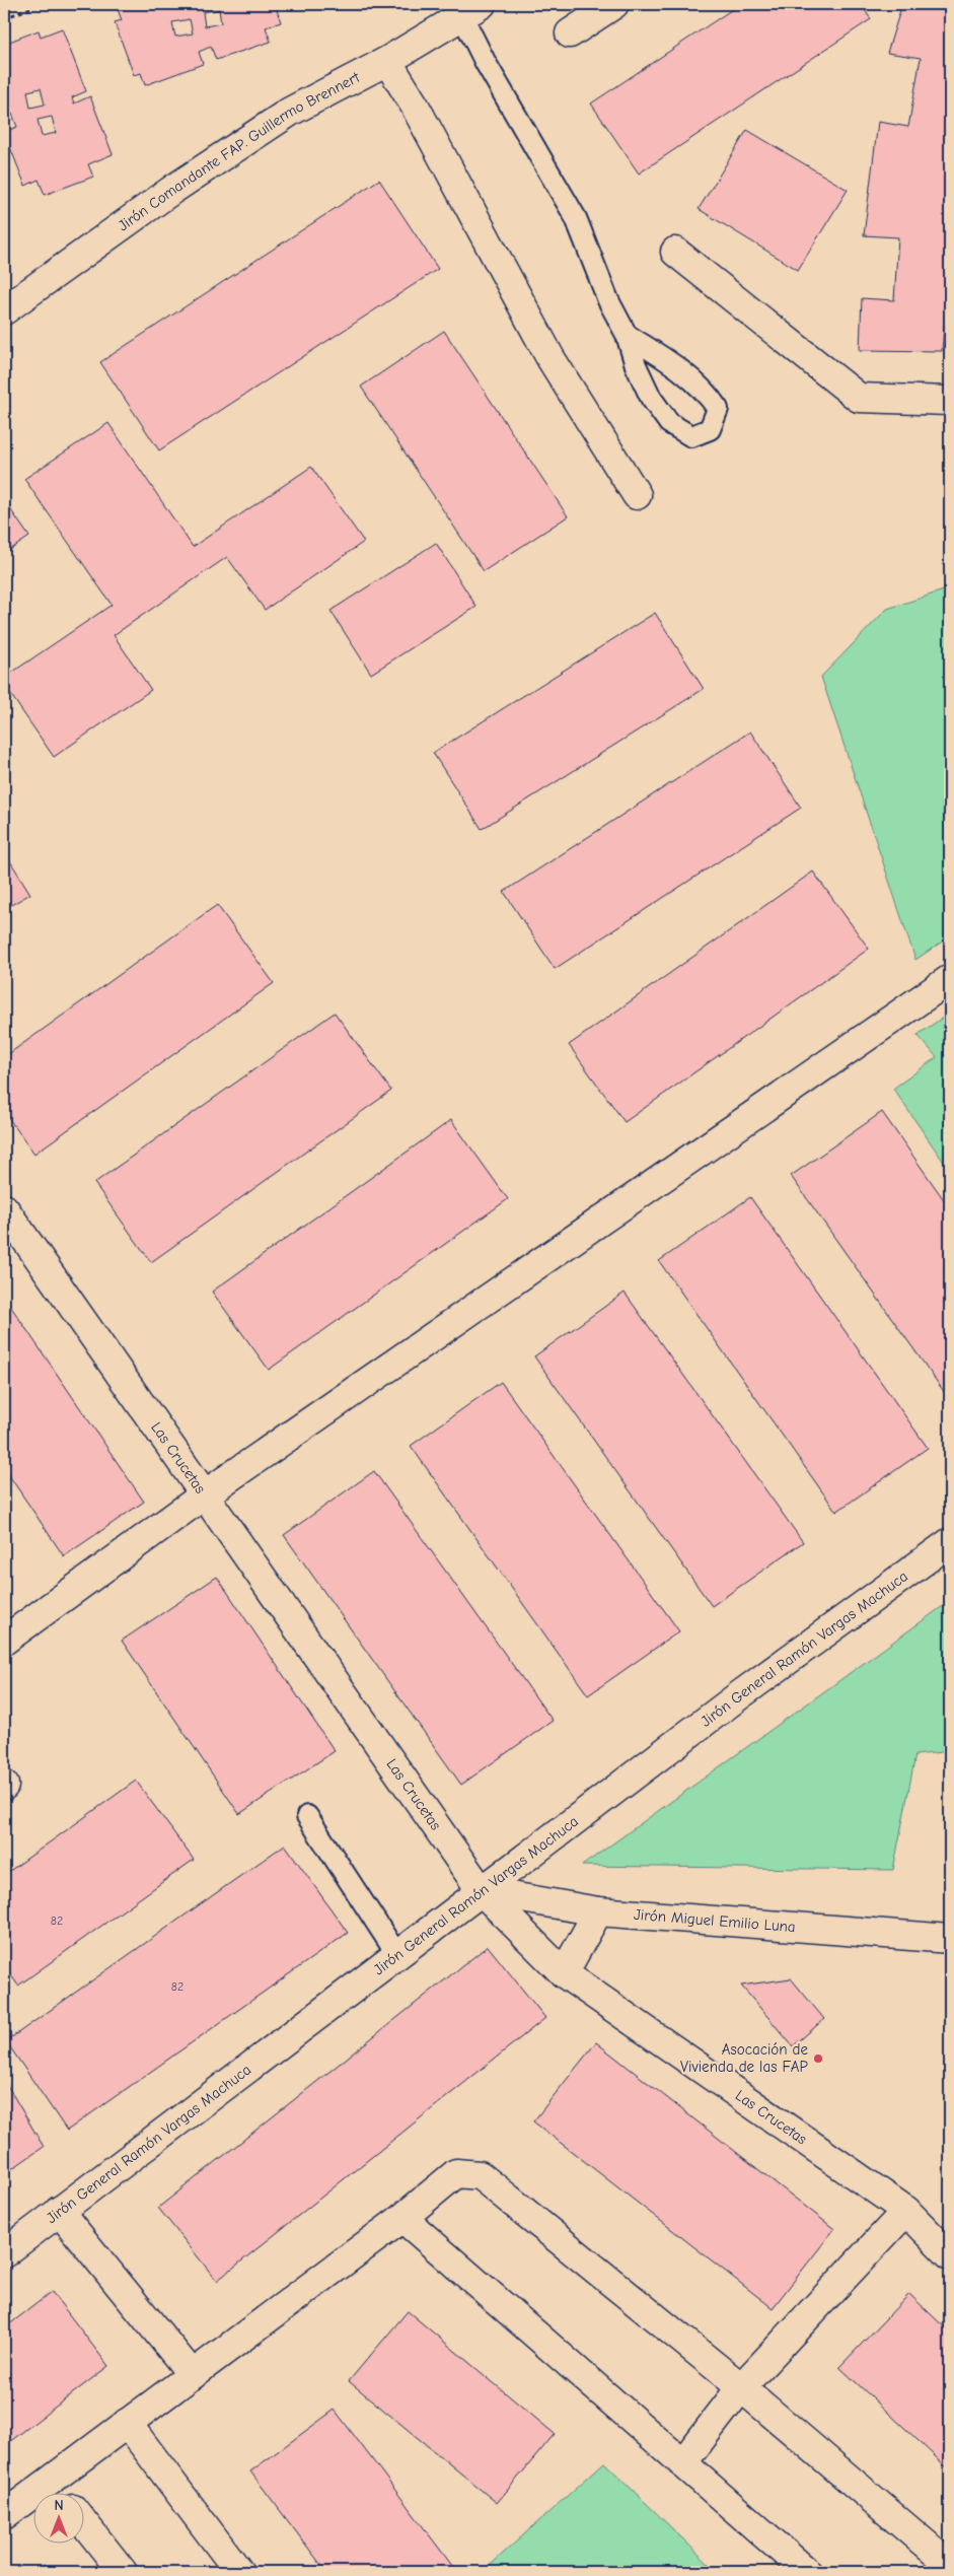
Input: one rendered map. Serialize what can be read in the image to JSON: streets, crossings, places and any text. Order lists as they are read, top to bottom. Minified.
{"streets":{"street":["Jirón Comandante FAP. Guillermo Brennert","Las Crucetas","Jirón General Ramón Vargas Machuca","Jirón Miguel Emilio Luna"]},"crossings":[["Las Crucetas","Jirón General Ramón Vargas Machuca"],["Las Crucetas","Jirón Miguel Emilio Luna"],["Jirón General Ramón Vargas Machuca","Jirón Miguel Emilio Luna"]],"places":["Asocación de Vivienda de las FAP"],"house_numbers":["82","82"],"north":"top"}
